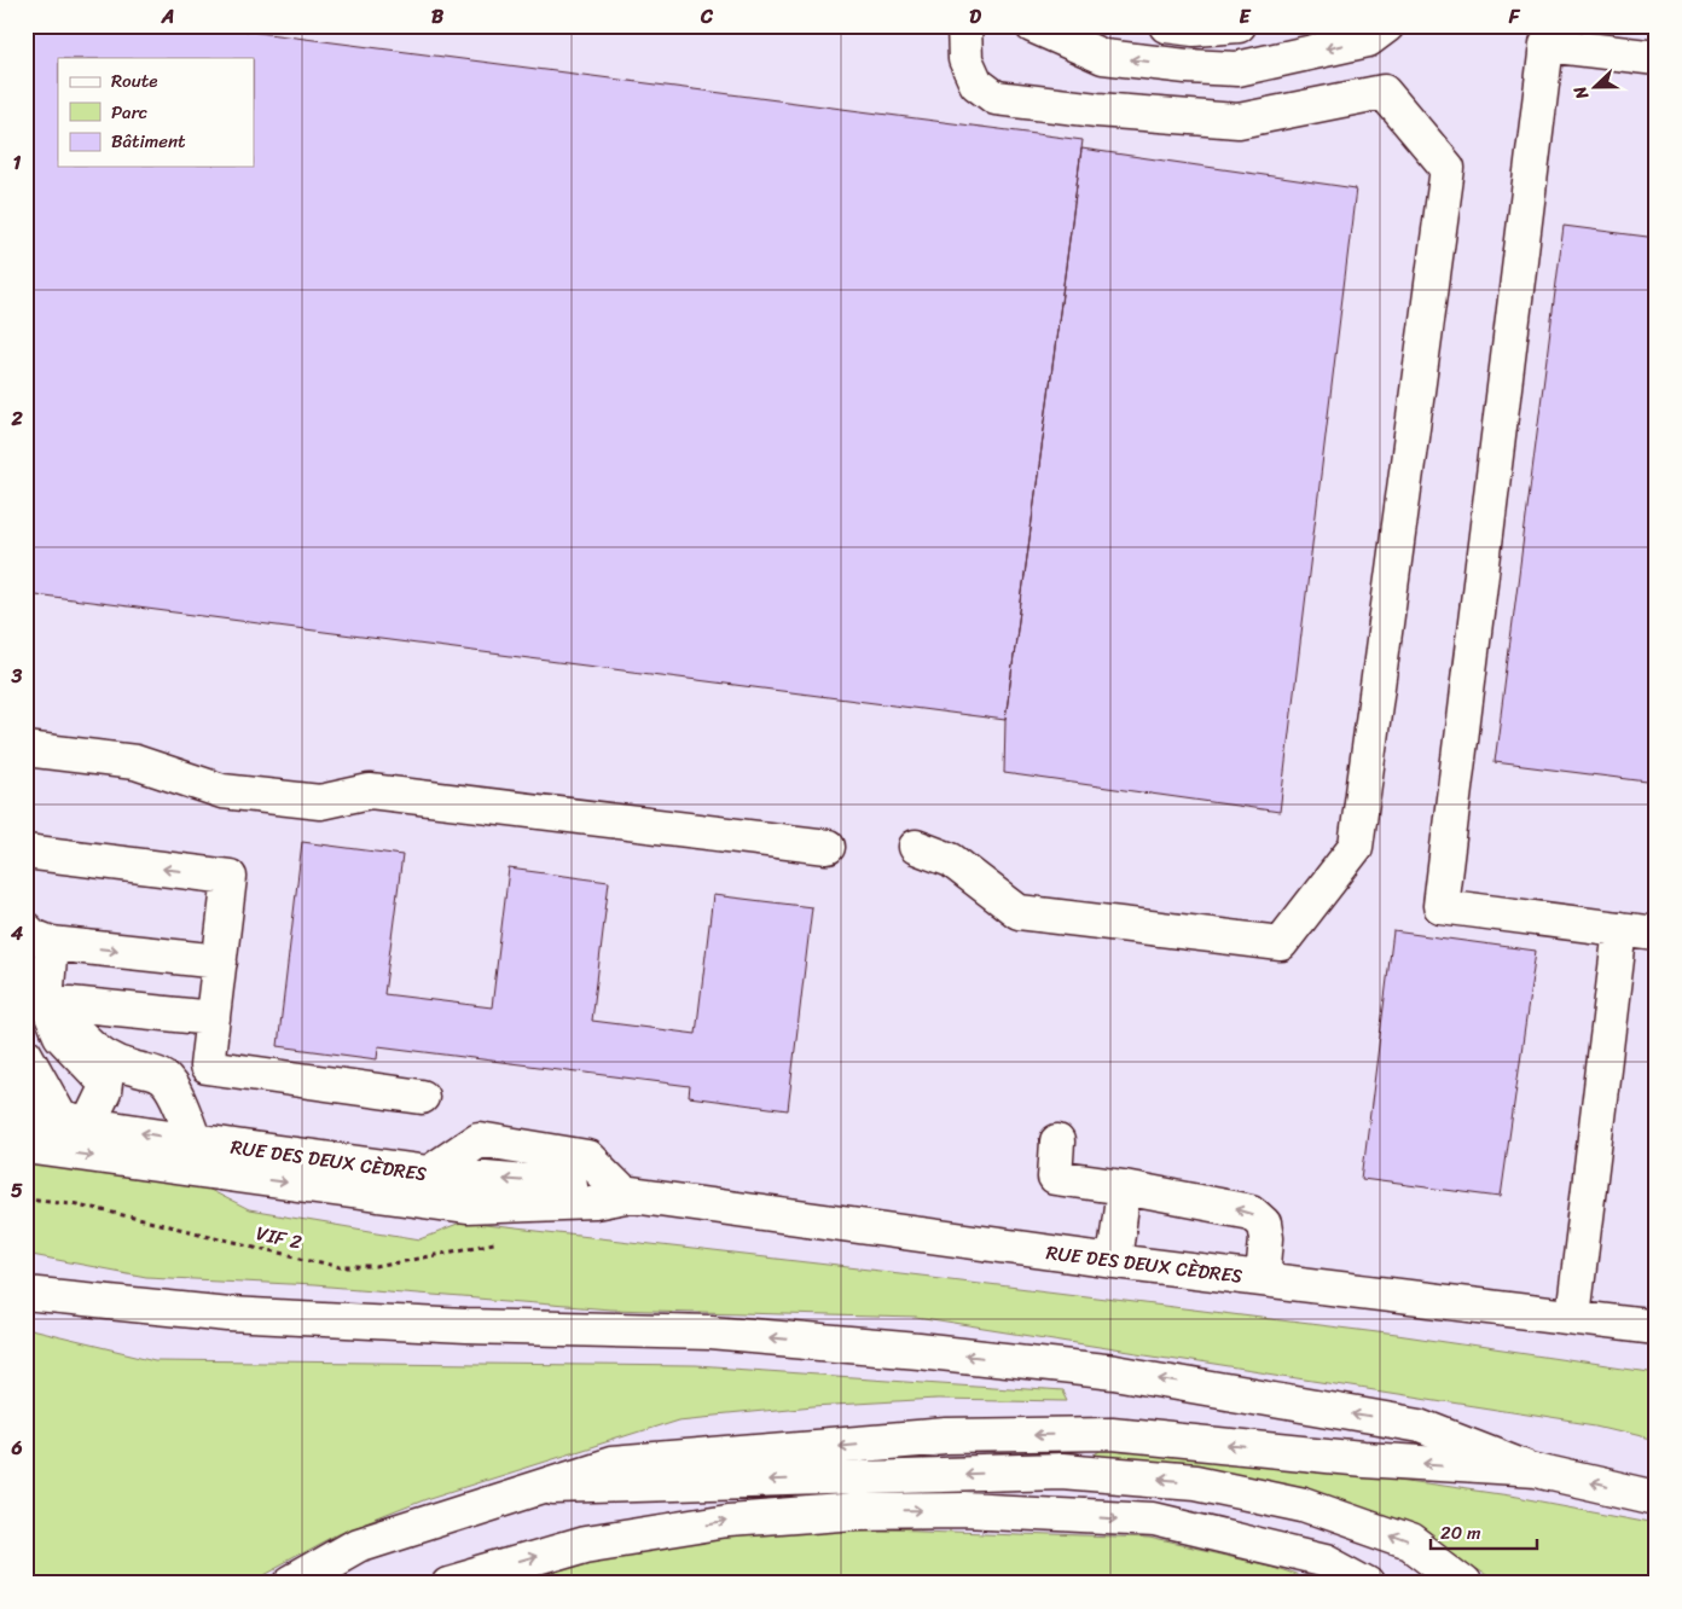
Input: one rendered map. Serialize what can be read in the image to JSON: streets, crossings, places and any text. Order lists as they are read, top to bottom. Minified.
{"streets":{"street":["RUE DES DEUX CÈDRES"],"path":["VIF 2"]},"legend":["Route","Parc","Bâtiment"],"scale_bar":"20 m","north":"left","grid":{"columns":["A","B","C","D","E","F"],"rows":["1","2","3","4","5","6"]}}
